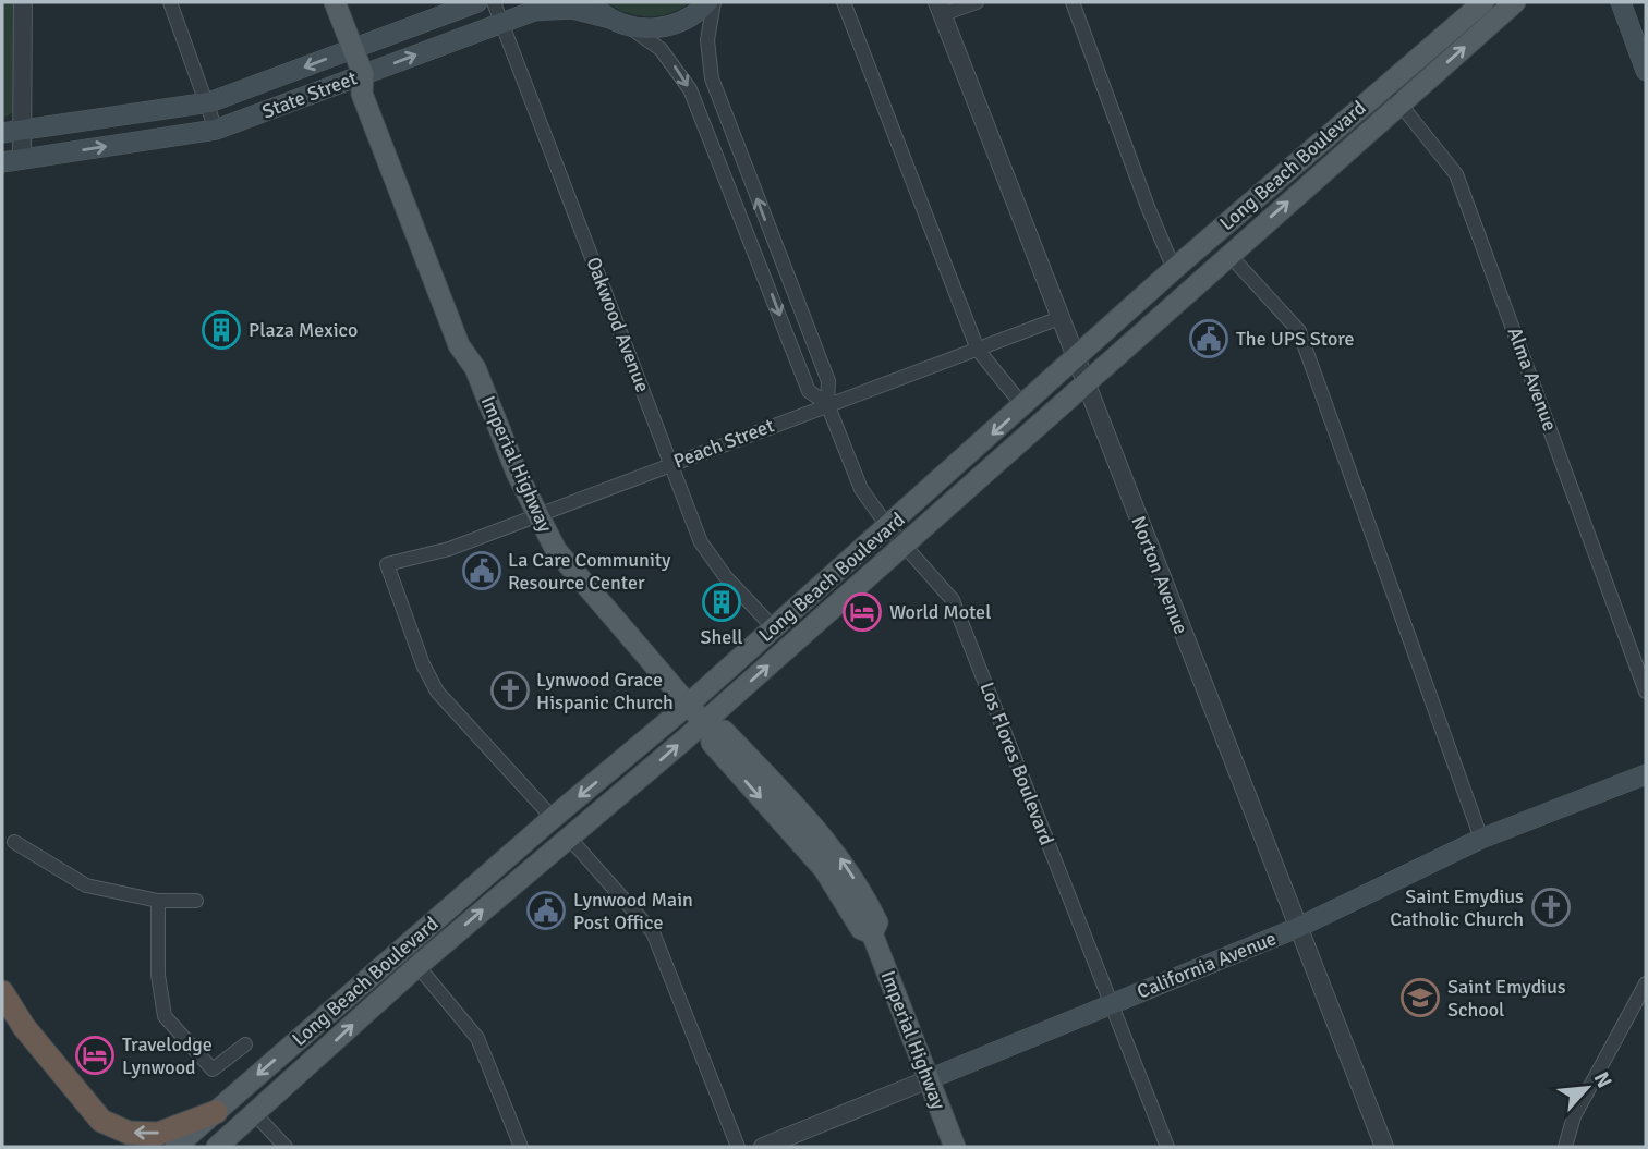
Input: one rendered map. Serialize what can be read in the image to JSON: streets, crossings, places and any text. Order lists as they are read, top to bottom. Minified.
{"streets":{"main road":["State Street","Long Beach Boulevard","Imperial Highway","California Avenue"],"street":["Oakwood Avenue","Alma Avenue","Peach Street","Norton Avenue","Los Flores Boulevard"]},"crossings":[["State Street","Oakwood Avenue"],["State Street","Imperial Highway"],["State Street","Los Flores Boulevard"],["Long Beach Boulevard","Oakwood Avenue"],["Long Beach Boulevard","Alma Avenue"],["Long Beach Boulevard","Peach Street"],["Long Beach Boulevard","Imperial Highway"],["Long Beach Boulevard","Norton Avenue"],["Long Beach Boulevard","Los Flores Boulevard"],["Oakwood Avenue","Peach Street"],["Peach Street","Imperial Highway"],["Peach Street","Norton Avenue"],["Peach Street","Los Flores Boulevard"],["Imperial Highway","California Avenue"],["Norton Avenue","California Avenue"],["Los Flores Boulevard","California Avenue"]],"places":{"building":["Plaza Mexico","Shell"],"public building":["The UPS Store","La Care Community Resource Center","Lynwood Main Post Office"],"hotel":["World Motel","Travelodge Lynwood"],"church":["Lynwood Grace Hispanic Church","Saint Emydius Catholic Church"],"school or university":["Saint Emydius School"]},"north":"top right"}
